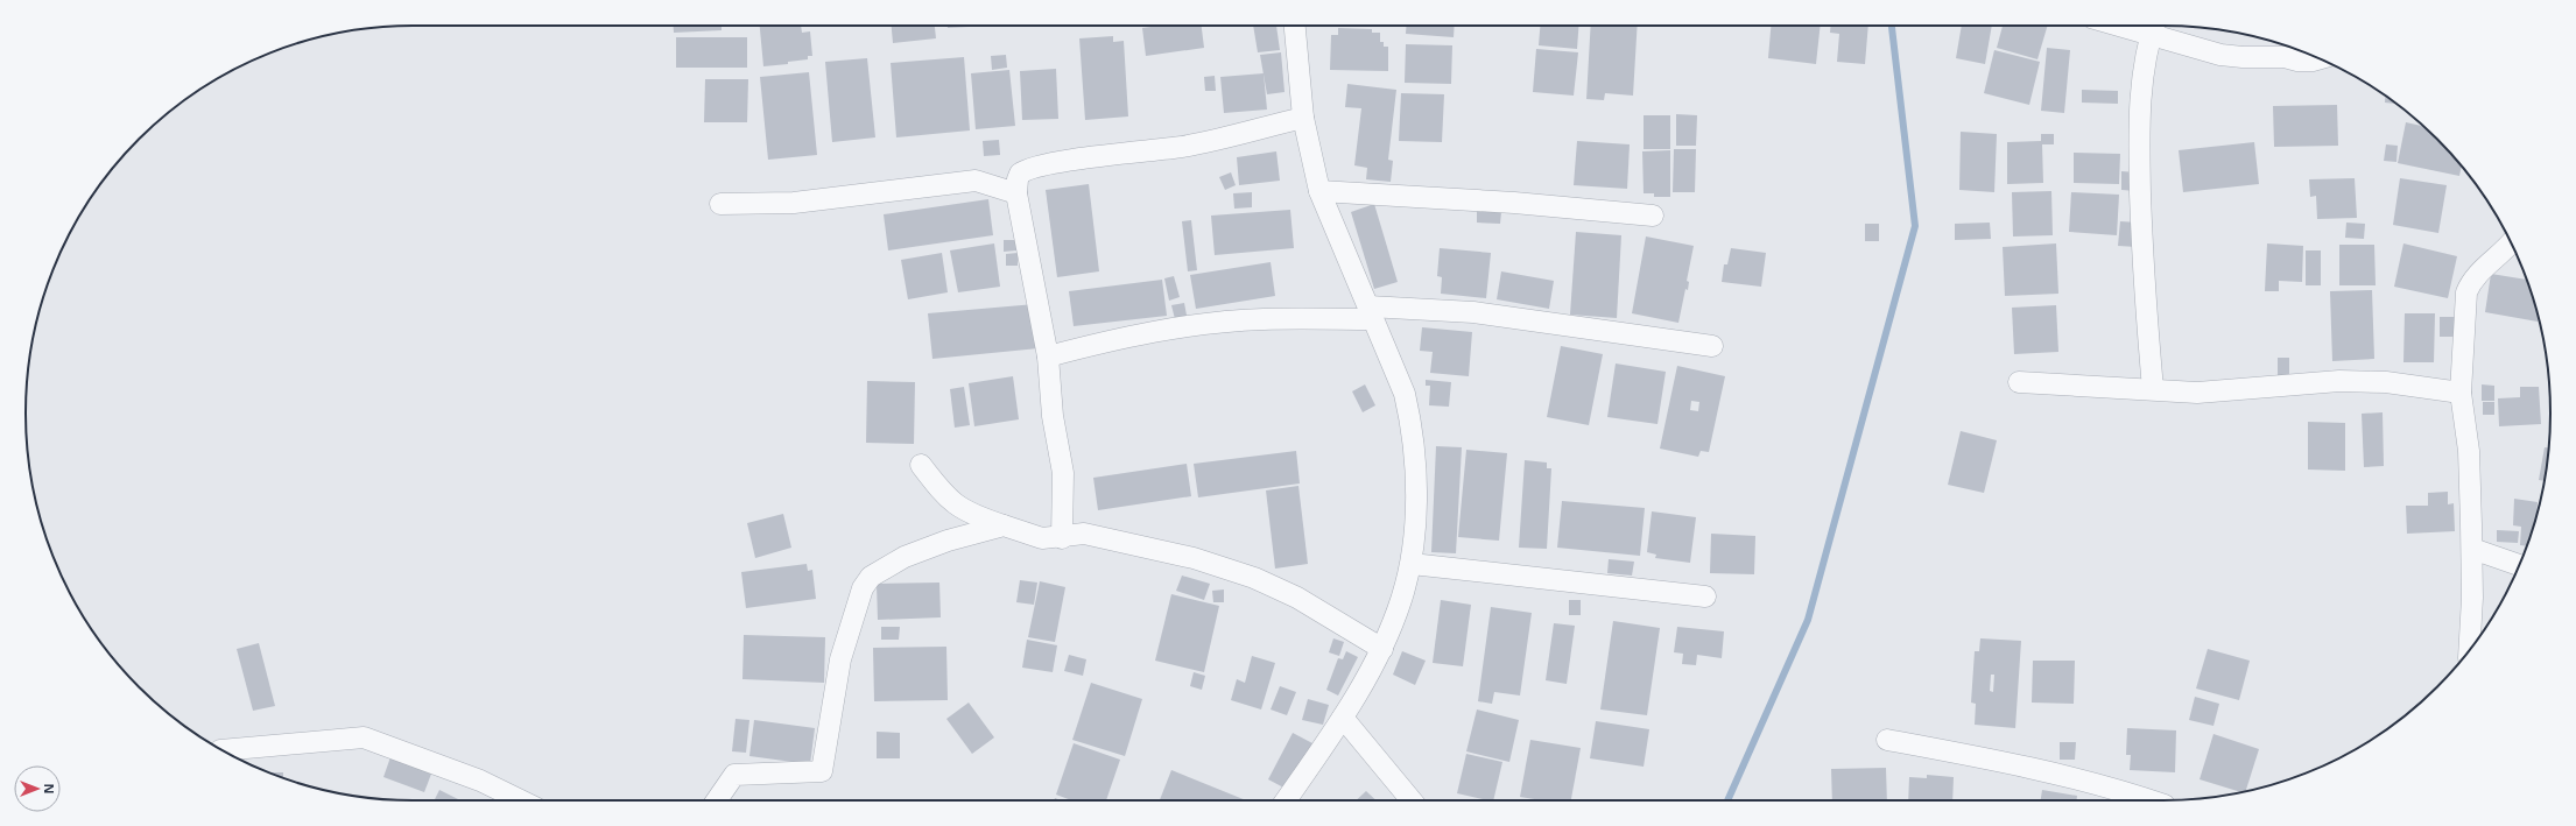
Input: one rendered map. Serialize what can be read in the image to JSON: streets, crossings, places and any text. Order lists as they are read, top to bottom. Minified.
{"north":"right"}
